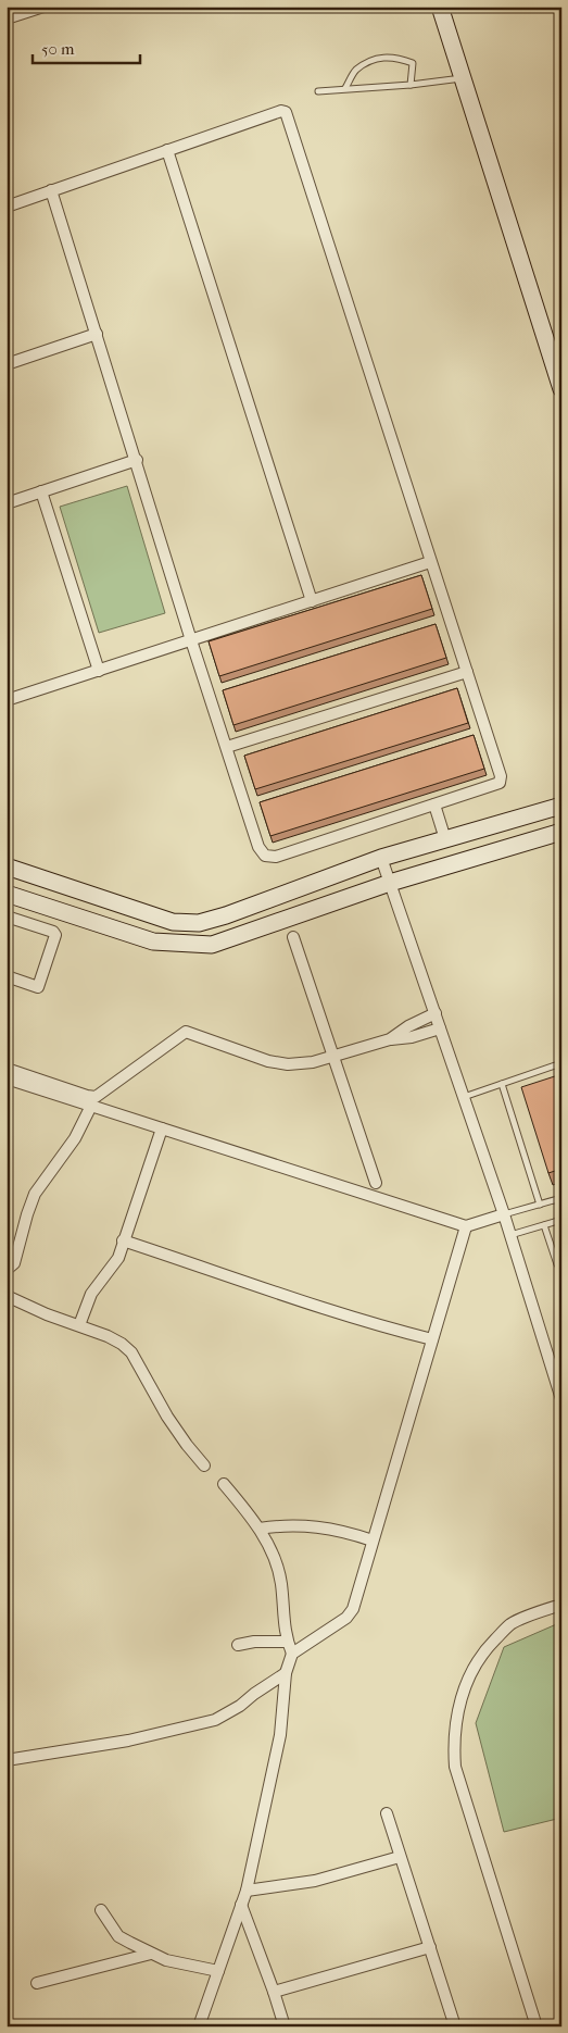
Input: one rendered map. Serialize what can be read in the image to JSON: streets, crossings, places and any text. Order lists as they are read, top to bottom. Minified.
{"scale_bar":"50 m"}
